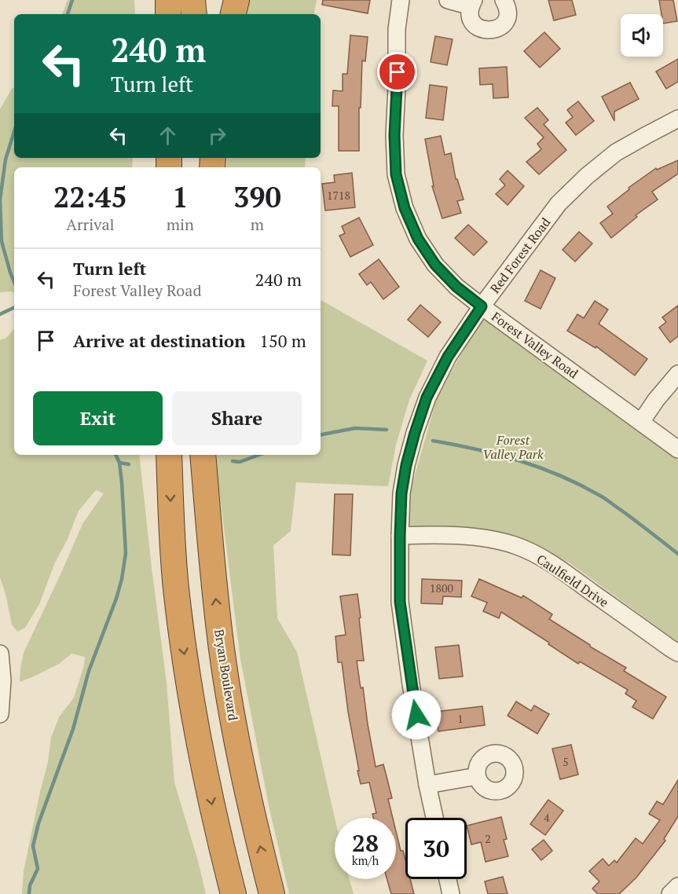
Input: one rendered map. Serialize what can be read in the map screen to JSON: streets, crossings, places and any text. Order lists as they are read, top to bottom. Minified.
{"streets":{"highway":["Bryan Boulevard"],"street":["Red Forest Road","Forest Valley Road","Caulfield Drive"]},"crossings":[["Red Forest Road","Forest Valley Road"],["Red Forest Road","Caulfield Drive"]],"parks":["Forest Valley Park"],"house_numbers":["1718","1800","1","5","4","2"],"page":{"turn":["240 m","Turn left"],"eta":["22:45","Arrival","1","min","390","m"],"list":[{"name":"Turn left","note":"Forest Valley Road","value":"240 m"},{"name":"Arrive at destination","value":"150 m"}],"buttons":["Exit","Share"],"speed":"28 km/h","limit":"30"}}
